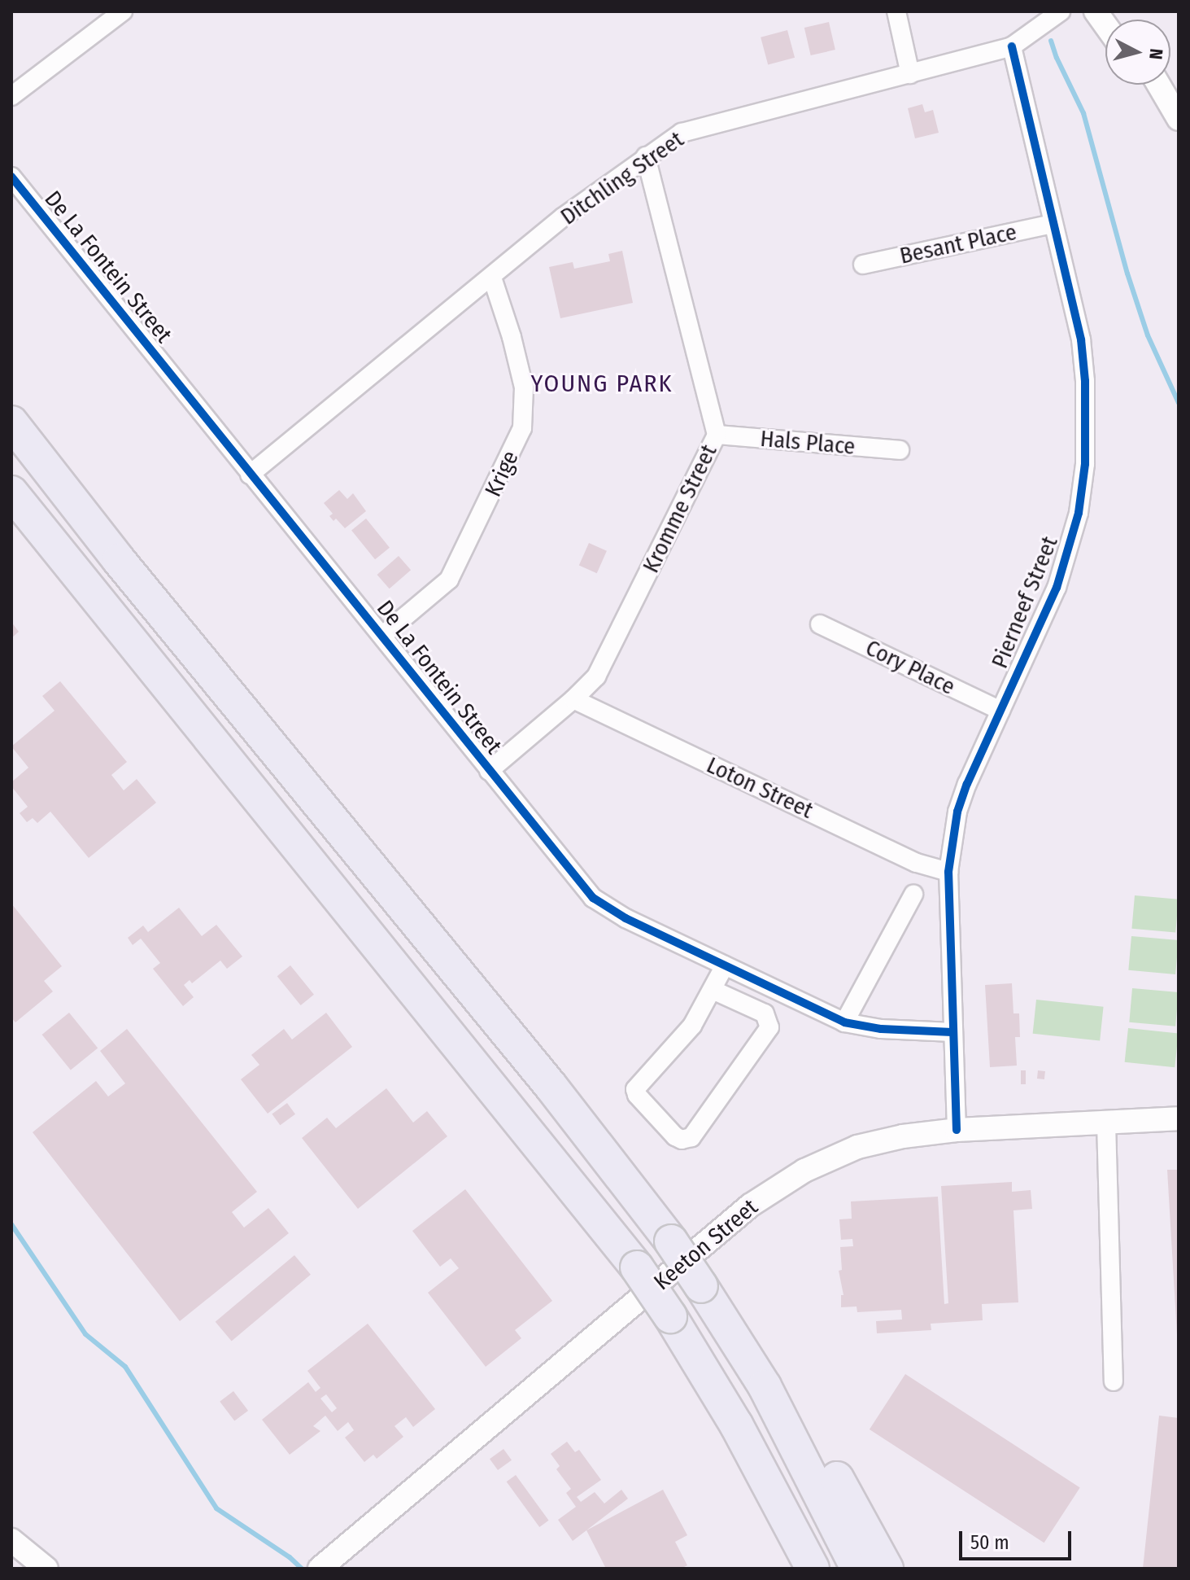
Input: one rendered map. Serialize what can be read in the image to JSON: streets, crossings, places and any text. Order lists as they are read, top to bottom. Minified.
{"streets":{"street":["Ditchling Street","Besant Place","De La Fontein Street","Hals Place","Krige","Kromme Street","Pierneef Street","Cory Place","Loton Street","Keeton Street"]},"crossings":[["Ditchling Street","De La Fontein Street"],["Ditchling Street","Krige"],["Ditchling Street","Kromme Street"],["Ditchling Street","Pierneef Street"],["Besant Place","Pierneef Street"],["De La Fontein Street","Krige"],["De La Fontein Street","Kromme Street"],["De La Fontein Street","Pierneef Street"],["Hals Place","Kromme Street"],["Kromme Street","Loton Street"],["Pierneef Street","Cory Place"],["Pierneef Street","Loton Street"],["Pierneef Street","Keeton Street"]],"districts":["YOUNG PARK"],"scale_bar":"50 m","north":"right"}
